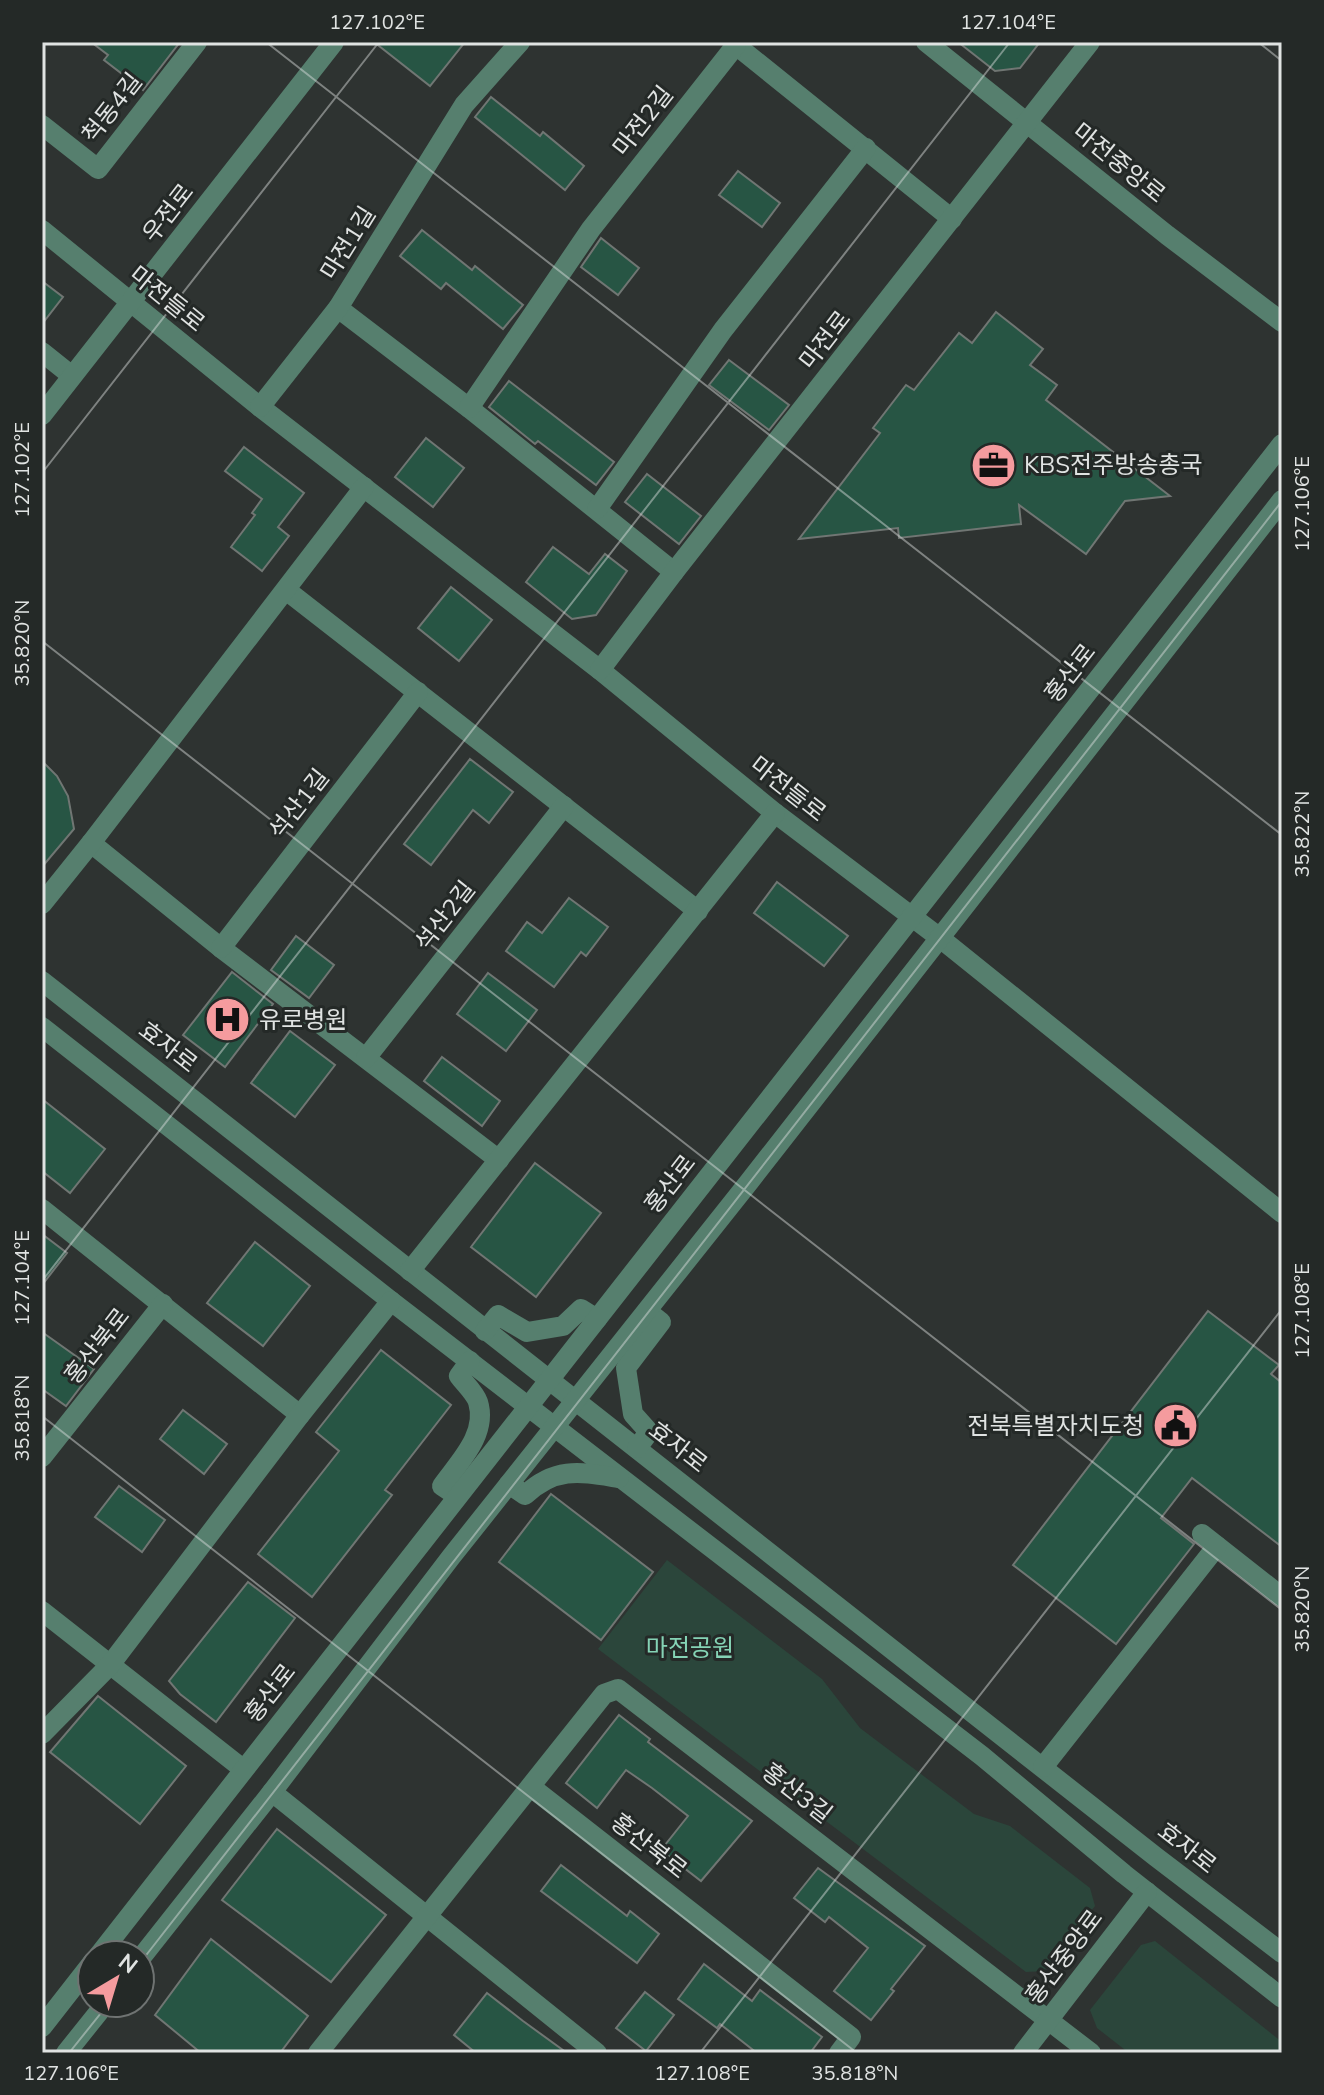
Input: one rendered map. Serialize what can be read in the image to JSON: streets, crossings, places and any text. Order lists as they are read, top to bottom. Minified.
{"streets":{"street":["척동4길","마전2길","마전중앙로","우전로","마전1길","마전들로","마전로","홍산로","석산1길","석산2길","효자로","홍산북로","홍산3길","홍산중앙로"]},"crossings":[["마전2길","마전1길"],["마전2길","마전로"],["마전중앙로","마전로"],["우전로","마전들로"],["마전1길","마전로"],["마전들로","마전로"],["마전들로","홍산로"],["홍산로","효자로"],["홍산북로","홍산3길"],["홍산3길","홍산중앙로"]],"parks":["마전공원"],"places":{"office":["KBS전주방송총국"],"hospital":["유로병원"],"public building":["전북특별자치도청"]},"north":"top right","coordinates":["127.102°E","127.104°E","127.106°E","35.820°N","35.822°N","127.108°E","35.818°N"]}
